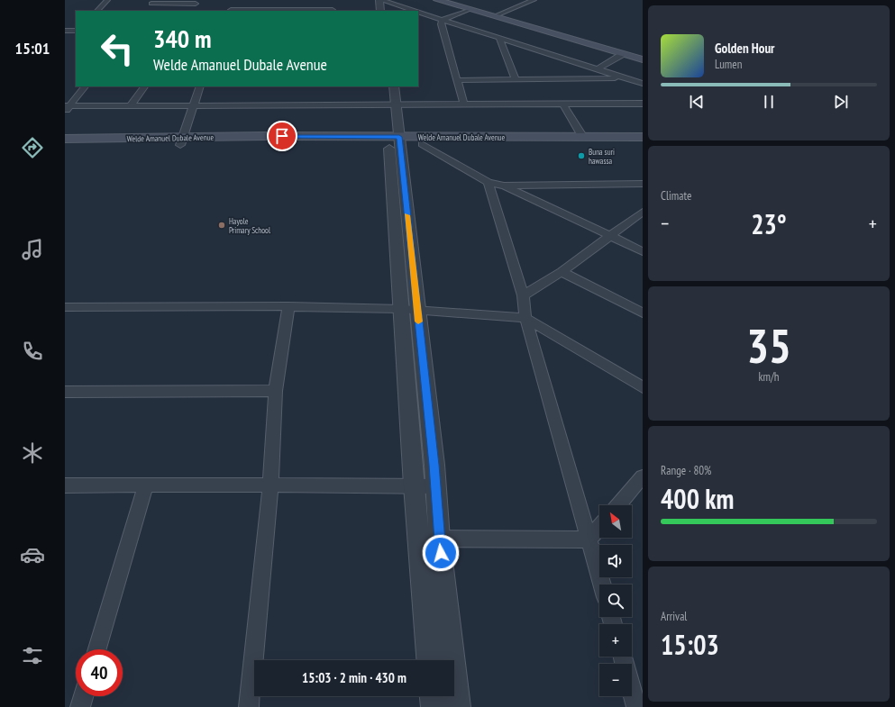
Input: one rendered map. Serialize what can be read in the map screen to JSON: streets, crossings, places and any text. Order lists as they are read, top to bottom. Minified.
{"streets":{"main road":["Welde Amanuel Dubale Avenue"]},"places":["Buna suri hawassa","Hayole Primary School"],"north":"top left","page":{"tabs":"15:01","turn":["340 m","Welde Amanuel Dubale Avenue"],"song":["Golden Hour","Lumen"],"tile":["Climate",["35","km/h"],["Range · 80%","400 km"],["Arrival","15:03"]],"heat":["−","23°","+"],"map_buttons":["+","−"],"limit":"40","trip":"15:03 · 2 min · 430 m"}}
